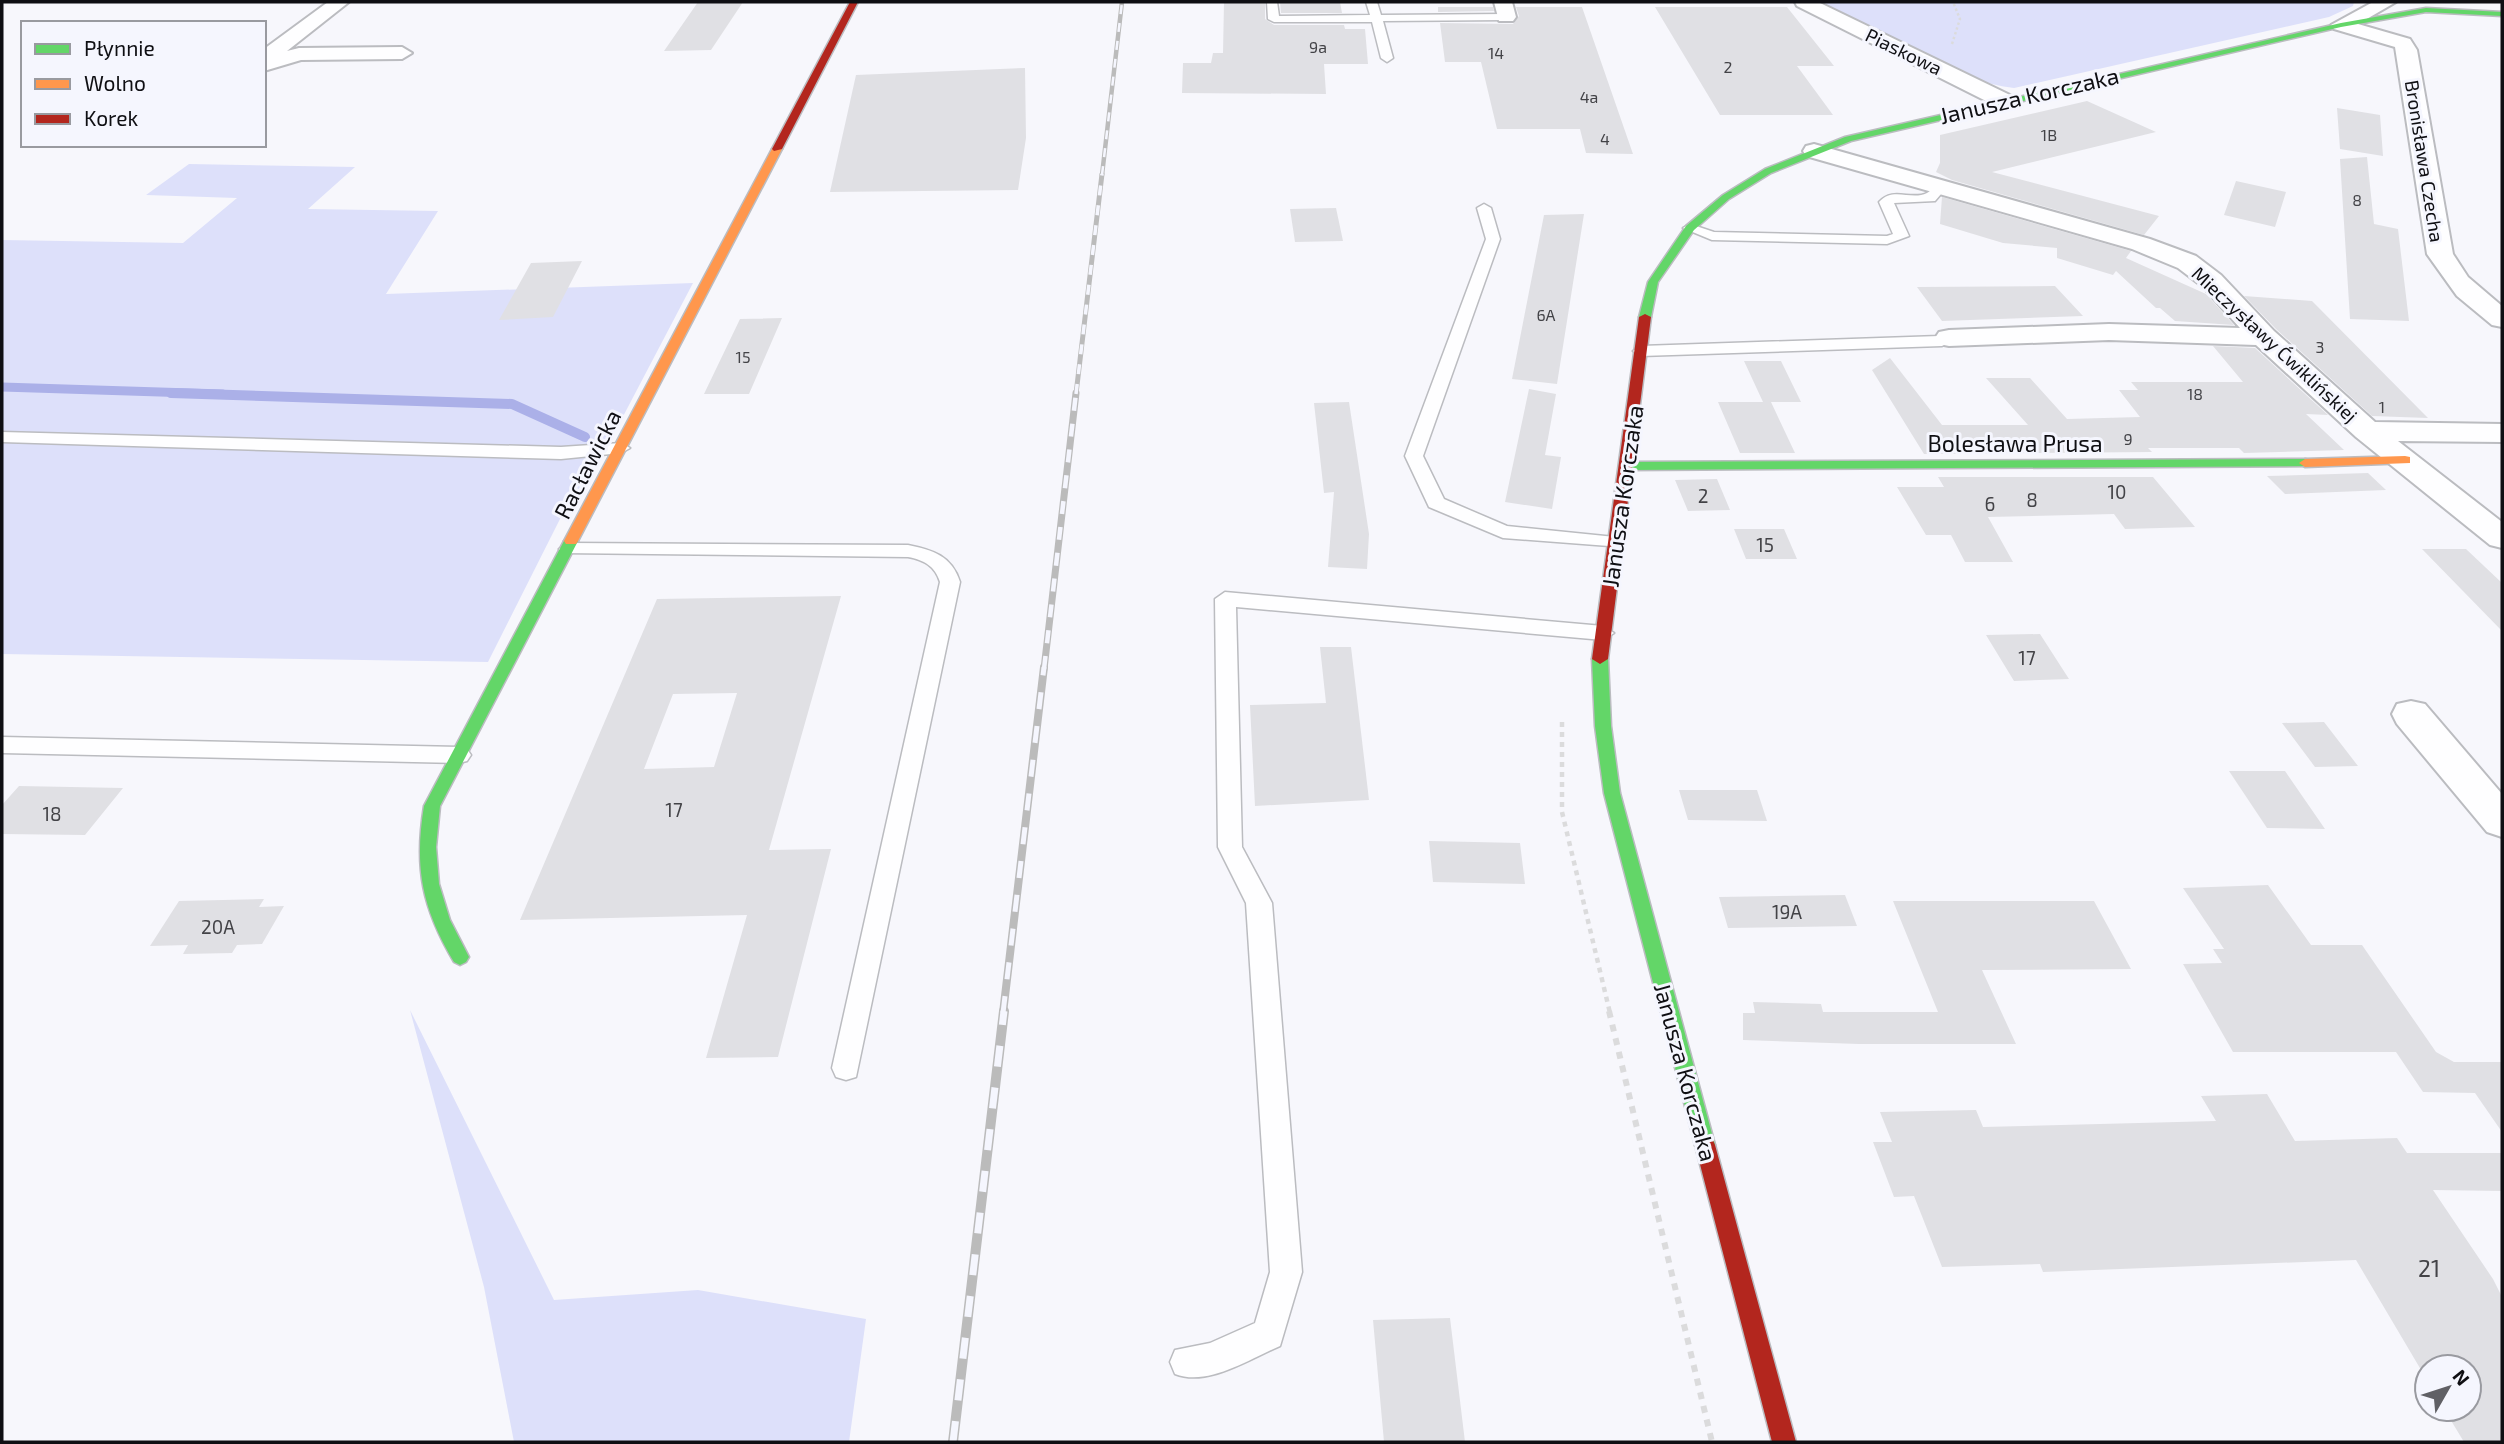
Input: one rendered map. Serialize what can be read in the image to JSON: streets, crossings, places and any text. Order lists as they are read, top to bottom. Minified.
{"streets":{"street":["Piaskowa","Janusza Korczaka","Bronisława Czecha","Mieczysławy Ćwiklińskiej","Bolesława Prusa","Racławicka"]},"crossings":[["Piaskowa","Janusza Korczaka"],["Janusza Korczaka","Bronisława Czecha"],["Janusza Korczaka","Mieczysławy Ćwiklińskiej"],["Janusza Korczaka","Bolesława Prusa"],["Mieczysławy Ćwiklińskiej","Bolesława Prusa"]],"house_numbers":["9a","14","2","4a","1B","4","8","6A","3","15","18","1","9","10","2","8","6","15","17","17","18","19A","20A","21"],"legend":["Płynnie","Wolno","Korek"],"north":"top right"}
